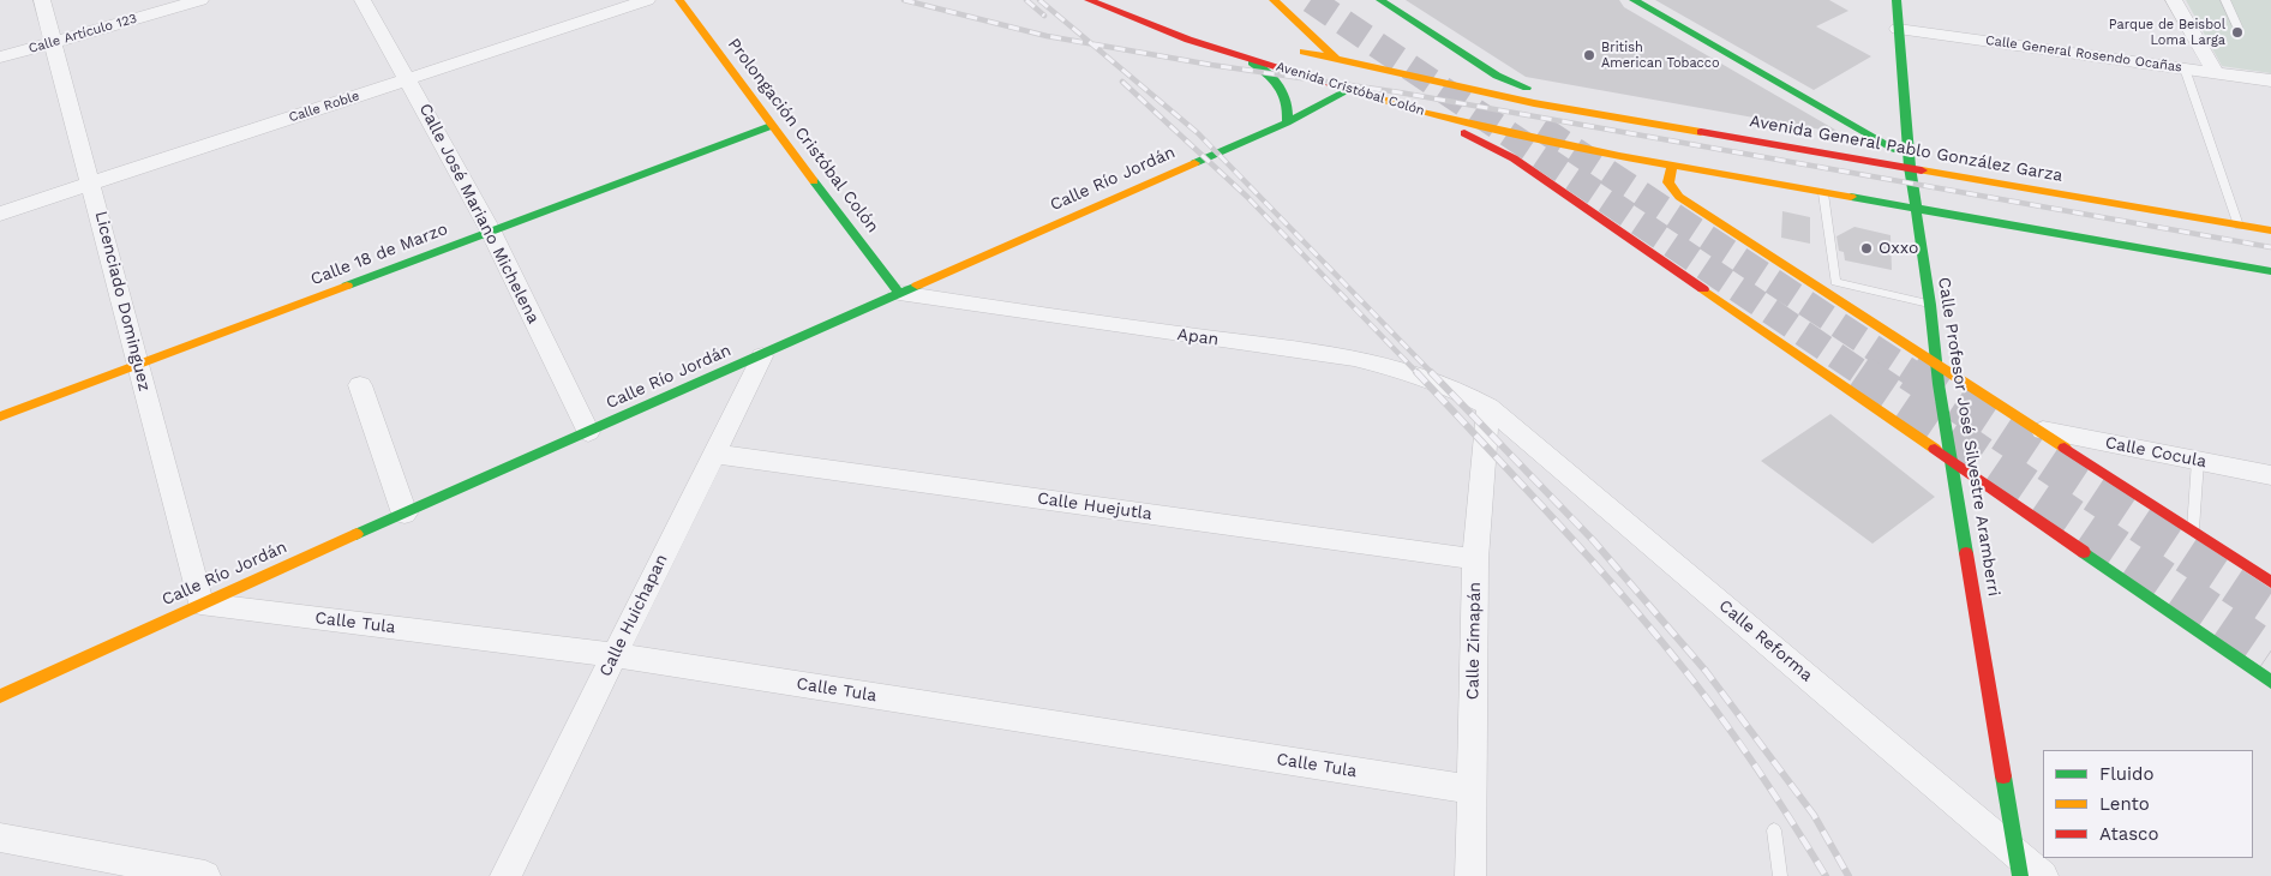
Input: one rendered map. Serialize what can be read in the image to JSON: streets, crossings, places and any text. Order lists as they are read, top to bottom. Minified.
{"streets":{"main road":["Avenida Cristóbal Colón","Prolongación Cristóbal Colón","Avenida General Pablo González Garza","Calle Río Jordán","Calle 18 de Marzo","Calle Profesor José Silvestre Aramberri"],"street":["Calle Artículo 123","Calle General Rosendo Ocañas","Calle Roble","Calle José Mariano Michelena","Licenciado Dominguez","Apan","Calle Cocula","Calle Huejutla","Calle Huichapan","Calle Tula","Calle Zimapán","Calle Reforma"]},"crossings":[["Calle Artículo 123","Licenciado Dominguez"],["Calle General Rosendo Ocañas","Calle Profesor José Silvestre Aramberri"],["Avenida Cristóbal Colón","Avenida General Pablo González Garza"],["Avenida Cristóbal Colón","Calle Río Jordán"],["Calle Roble","Calle José Mariano Michelena"],["Calle Roble","Licenciado Dominguez"],["Prolongación Cristóbal Colón","Calle Río Jordán"],["Prolongación Cristóbal Colón","Calle 18 de Marzo"],["Prolongación Cristóbal Colón","Apan"],["Avenida General Pablo González Garza","Calle Profesor José Silvestre Aramberri"],["Calle Río Jordán","Calle José Mariano Michelena"],["Calle Río Jordán","Licenciado Dominguez"],["Calle Río Jordán","Apan"],["Calle Río Jordán","Calle Huichapan"],["Calle Río Jordán","Calle Tula"],["Calle José Mariano Michelena","Calle 18 de Marzo"],["Calle 18 de Marzo","Licenciado Dominguez"],["Licenciado Dominguez","Calle Tula"],["Apan","Calle Zimapán"],["Apan","Calle Reforma"],["Calle Profesor José Silvestre Aramberri","Calle Reforma"],["Calle Huejutla","Calle Huichapan"],["Calle Huejutla","Calle Zimapán"],["Calle Huichapan","Calle Tula"],["Calle Tula","Calle Zimapán"],["Calle Zimapán","Calle Reforma"]],"places":["Parque de Beisbol Loma Larga","British American Tobacco","Oxxo"],"legend":["Fluido","Lento","Atasco"]}
